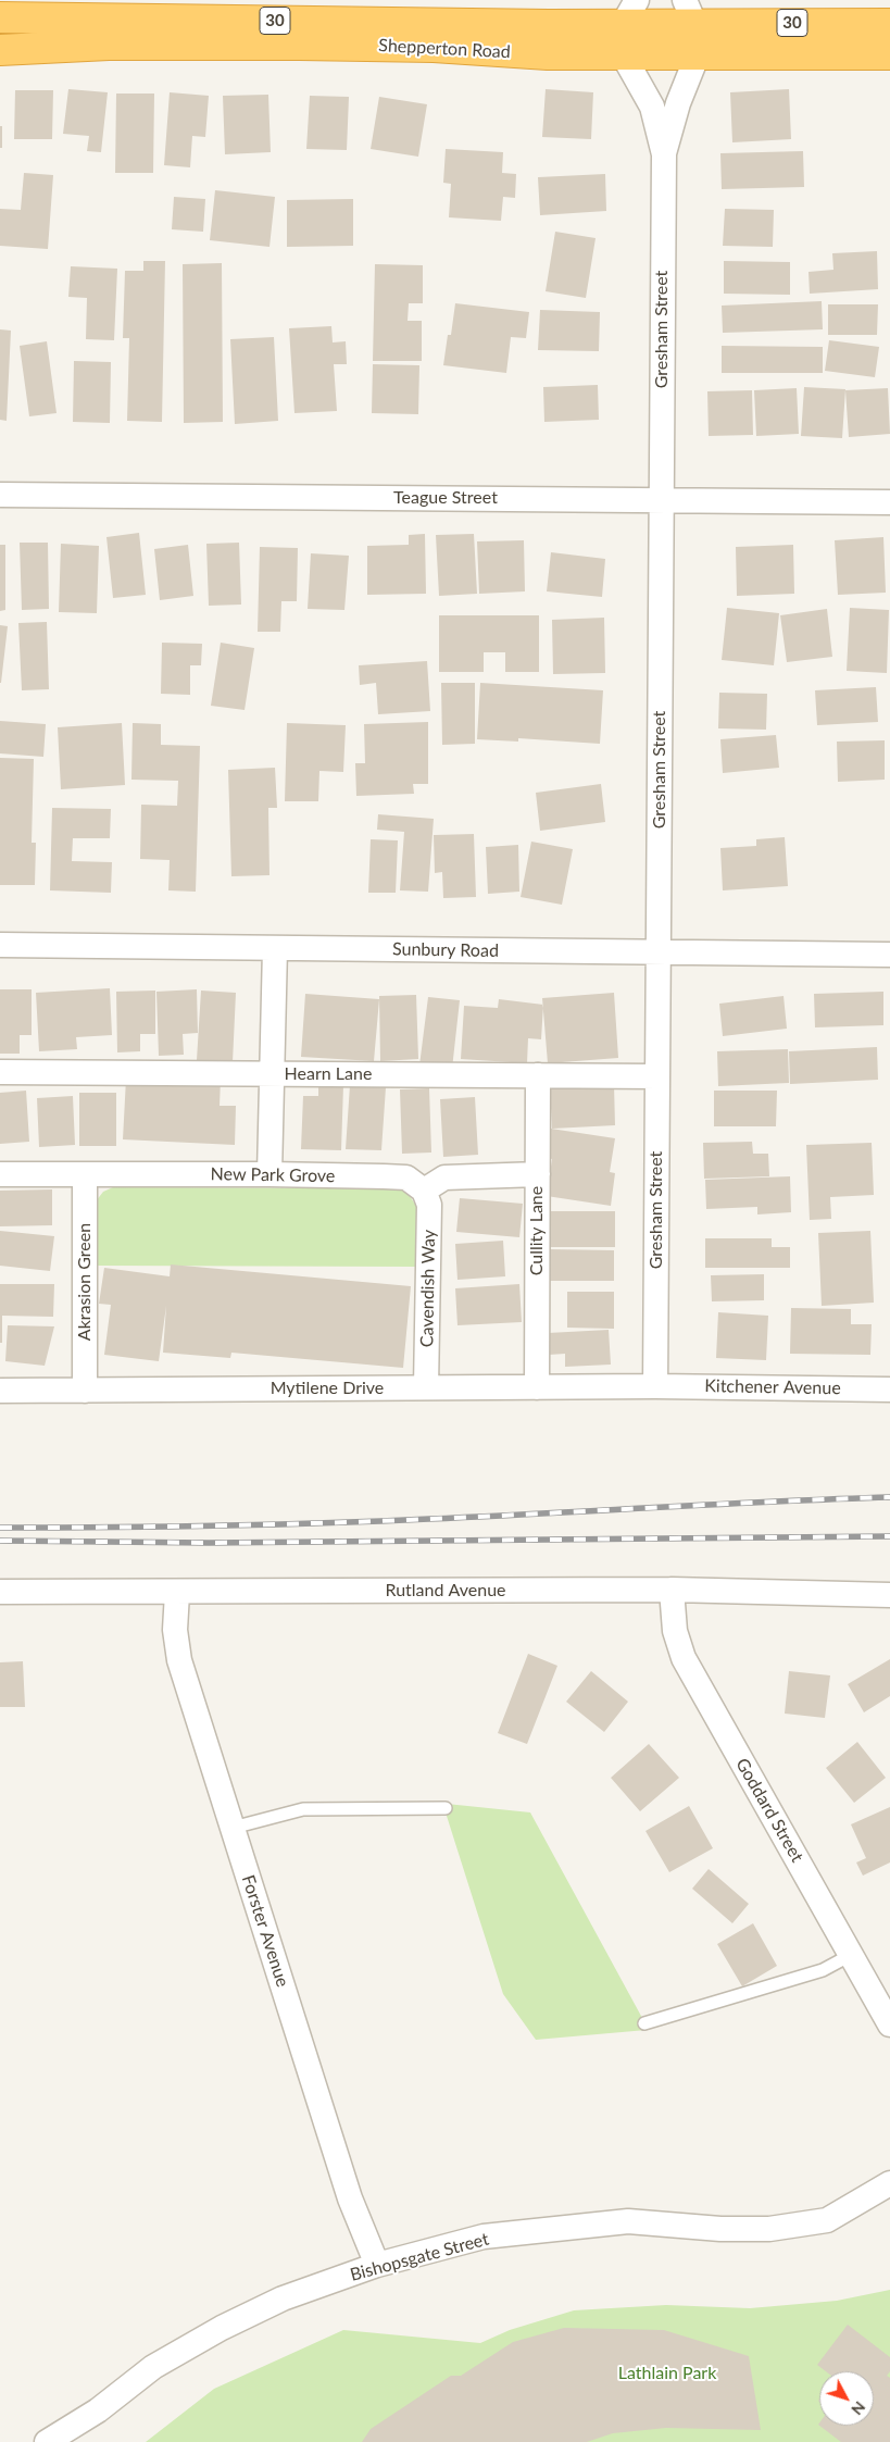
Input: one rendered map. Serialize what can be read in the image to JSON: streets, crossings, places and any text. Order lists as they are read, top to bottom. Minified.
{"streets":{"highway":["30","Shepperton Road"],"street":["Gresham Street","Teague Street","Sunbury Road","Hearn Lane","New Park Grove","Cullity Lane","Akrasion Green","Cavendish Way","Kitchener Avenue","Mytilene Drive","Rutland Avenue","Goddard Street","Forster Avenue","Bishopsgate Street"]},"crossings":[["Shepperton Road","Gresham Street"],["Gresham Street","Teague Street"],["Gresham Street","Sunbury Road"],["Gresham Street","Hearn Lane"],["Gresham Street","Kitchener Avenue"],["Gresham Street","Mytilene Drive"],["Hearn Lane","Cullity Lane"],["New Park Grove","Akrasion Green"],["New Park Grove","Cavendish Way"],["Cullity Lane","Mytilene Drive"],["Akrasion Green","Mytilene Drive"],["Cavendish Way","Mytilene Drive"],["Kitchener Avenue","Mytilene Drive"],["Rutland Avenue","Goddard Street"],["Rutland Avenue","Forster Avenue"],["Forster Avenue","Bishopsgate Street"]],"parks":["Lathlain Park"],"north":"bottom right"}
